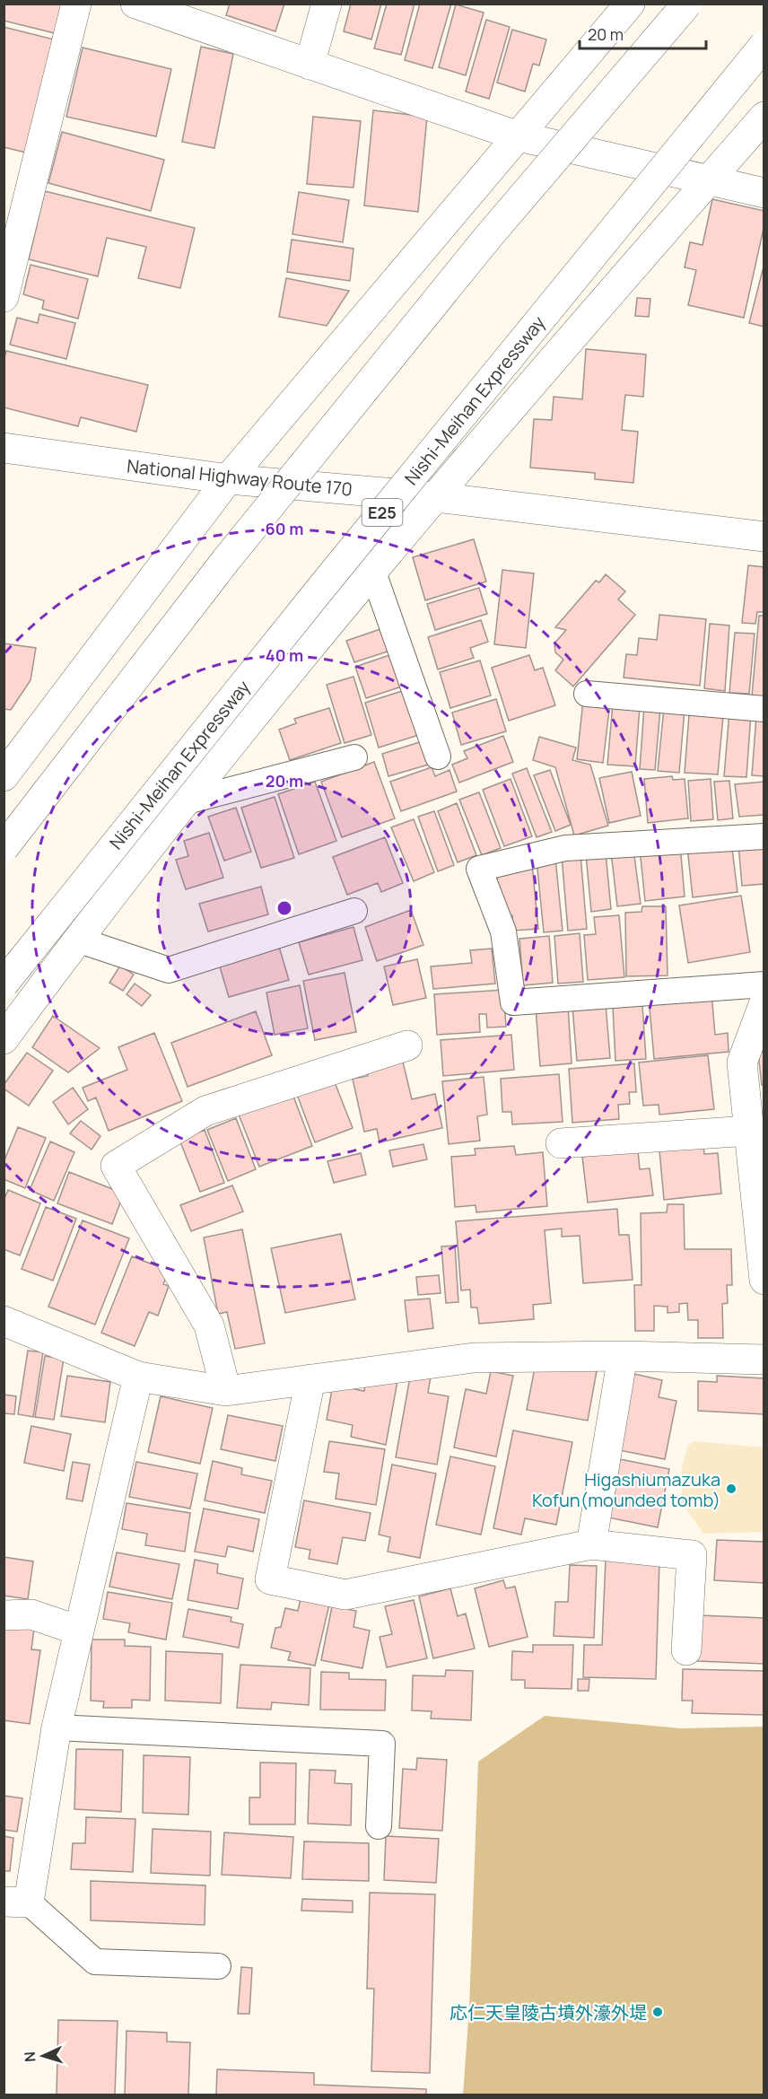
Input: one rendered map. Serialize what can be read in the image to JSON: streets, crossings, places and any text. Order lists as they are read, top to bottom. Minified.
{"streets":{"main road":["Nishi-Meihan Expressway","National Highway Route 170","E25"]},"places":["Higashiumazuka Kofun(mounded tomb)","応仁天皇陵古墳外濠外堤"],"scale_bar":"20 m","north":"left","rings":["60 m","40 m","20 m"]}
